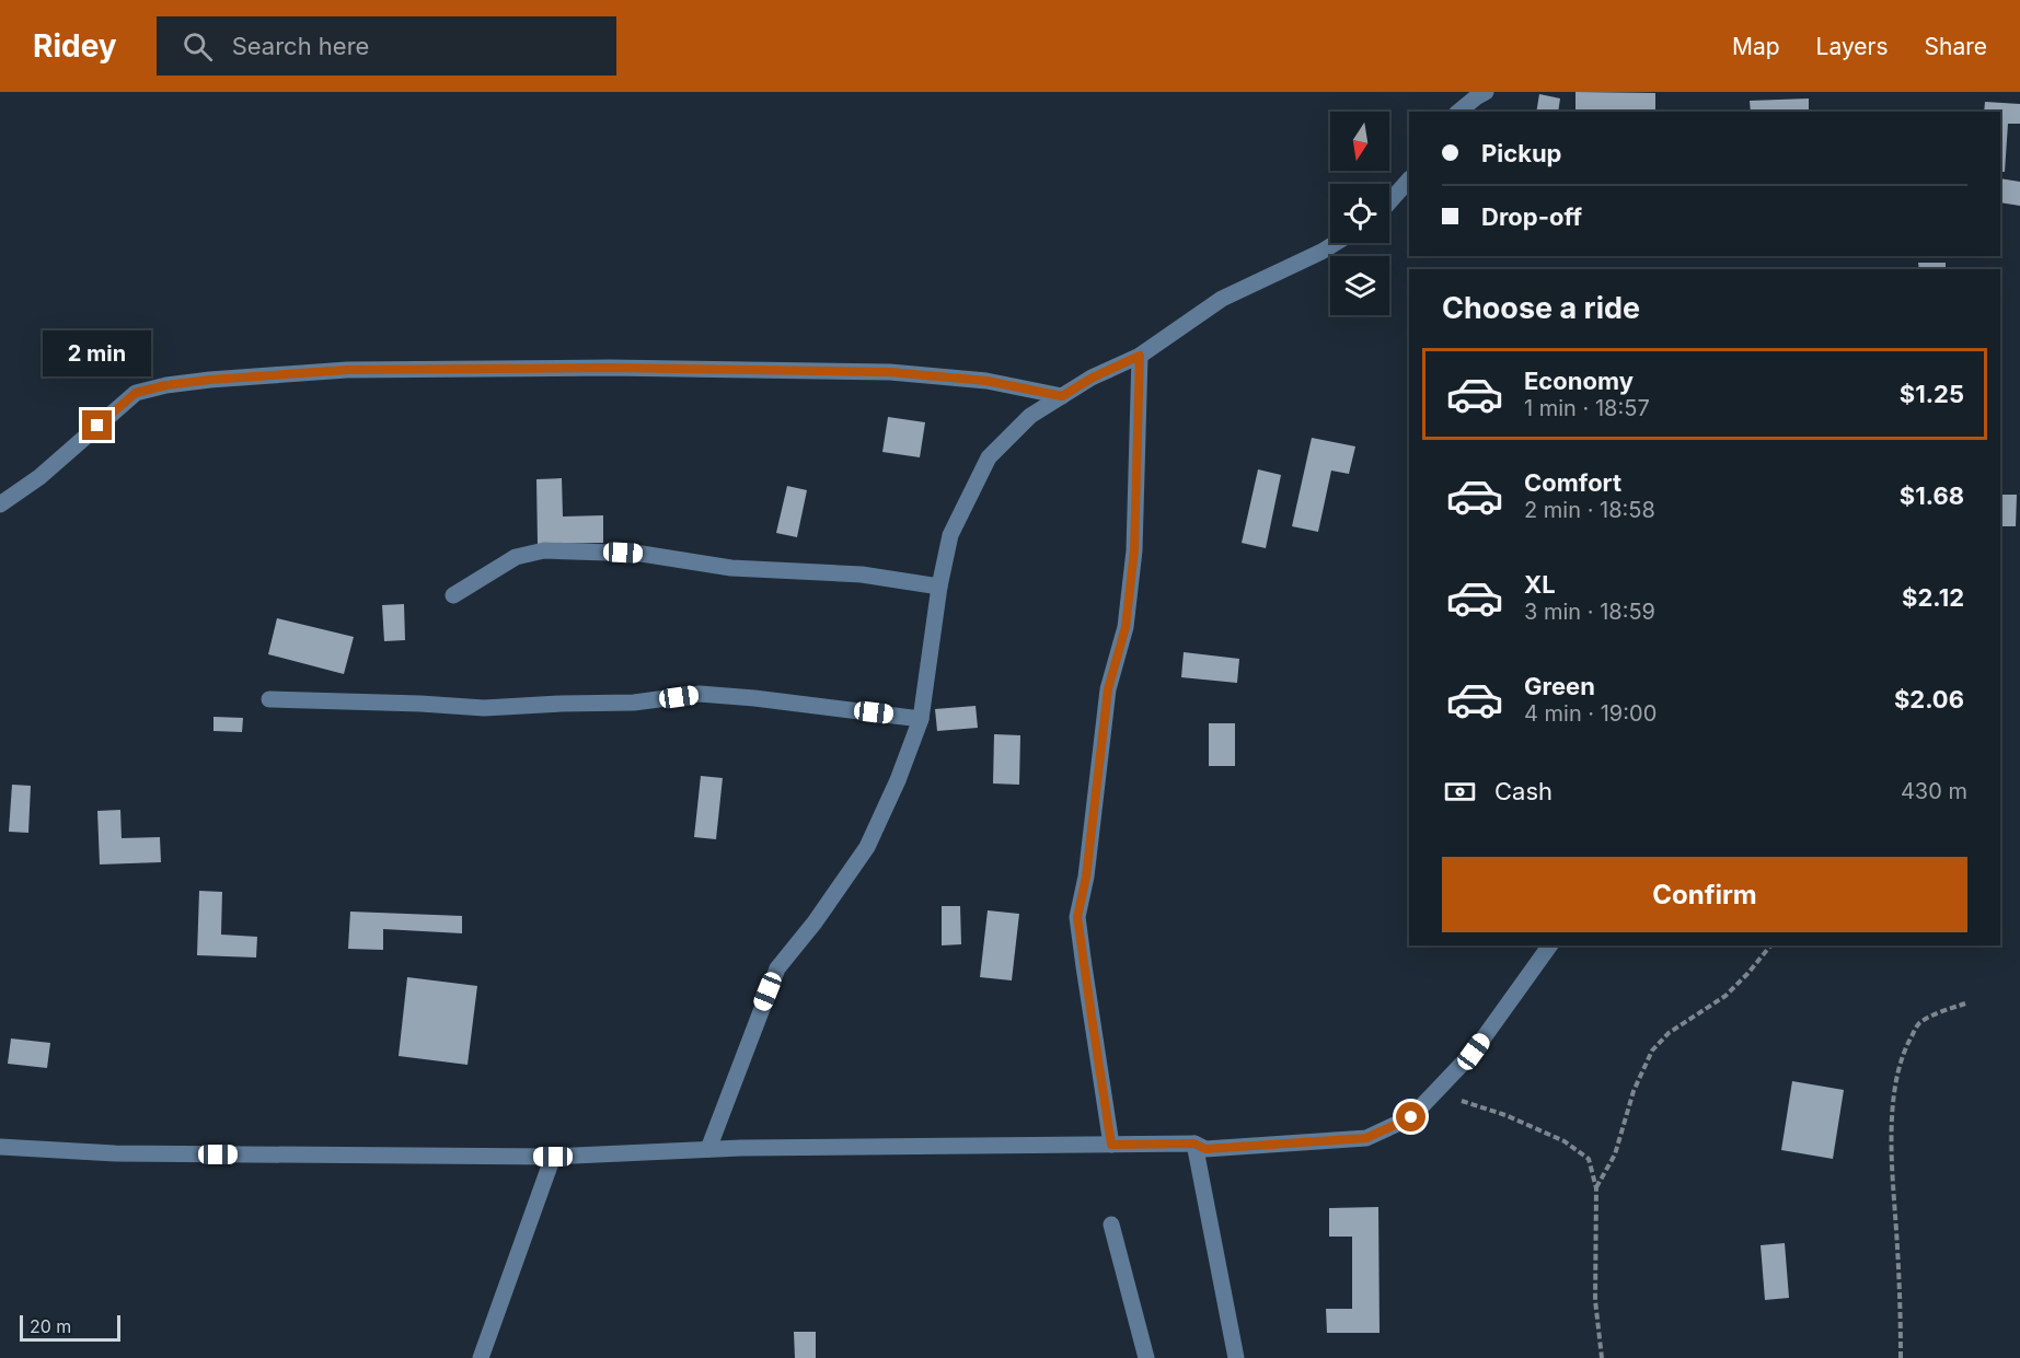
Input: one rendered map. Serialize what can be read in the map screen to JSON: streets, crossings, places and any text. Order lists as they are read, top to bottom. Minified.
{"scale_bar":"20 m","north":"bottom","page":{"header":"Ridey","search":"Search here","nav":["Map","Layers","Share"],"banner":["Pickup","Drop-off"],"heading":"Choose a ride","bubble":"2 min","list":[{"name":"Economy","note":"1 min · 18:57","value":"$1.25"},{"name":"Comfort","note":"2 min · 18:58","value":"$1.68"},{"name":"XL","note":"3 min · 18:59","value":"$2.12"},{"name":"Green","note":"4 min · 19:00","value":"$2.06"}],"pay":["Cash","430 m"],"buttons":"Confirm","scale":"20 m"}}
